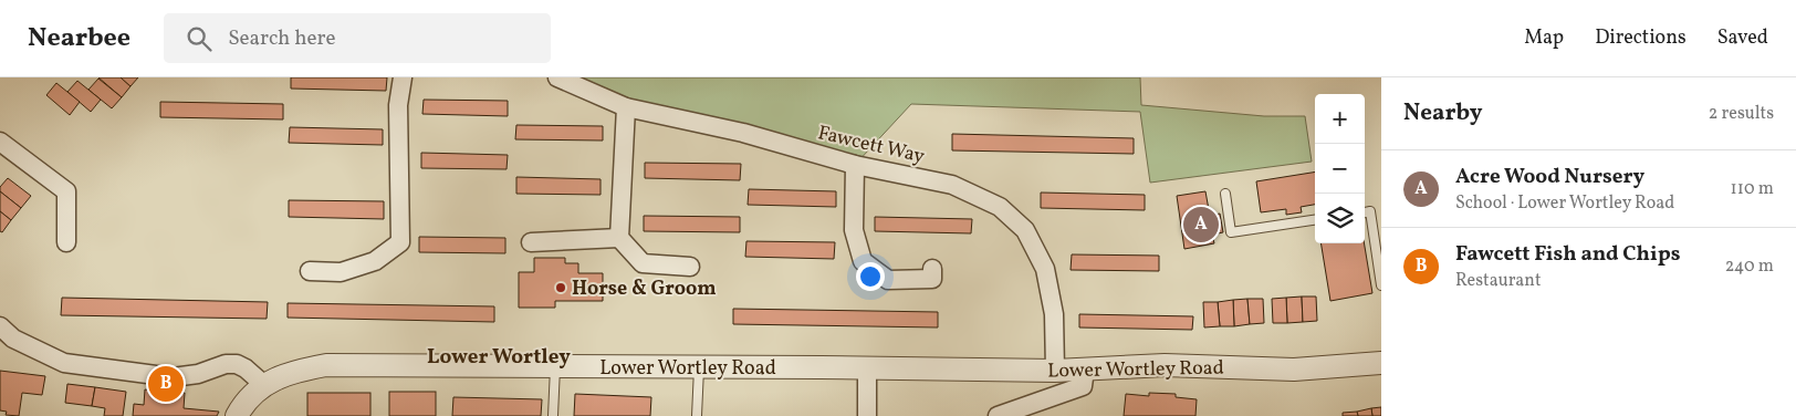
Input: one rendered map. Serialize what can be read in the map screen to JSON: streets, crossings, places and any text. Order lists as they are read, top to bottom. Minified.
{"streets":{"street":["Fawcett Way","Lower Wortley Road"]},"crossings":[["Fawcett Way","Lower Wortley Road"]],"districts":["Lower Wortley"],"places":["Horse & Groom"],"page":{"header":"Nearbee","search":"Search here","nav":["Map","Directions","Saved"],"heading":["Nearby","2 results"],"map_buttons":["+","−"],"list":[{"mark":"A","name":"Acre Wood Nursery","note":"School · Lower Wortley Road","value":"110 m"},{"mark":"B","name":"Fawcett Fish and Chips","note":"Restaurant","value":"240 m"}],"pins":["A","B"]}}
